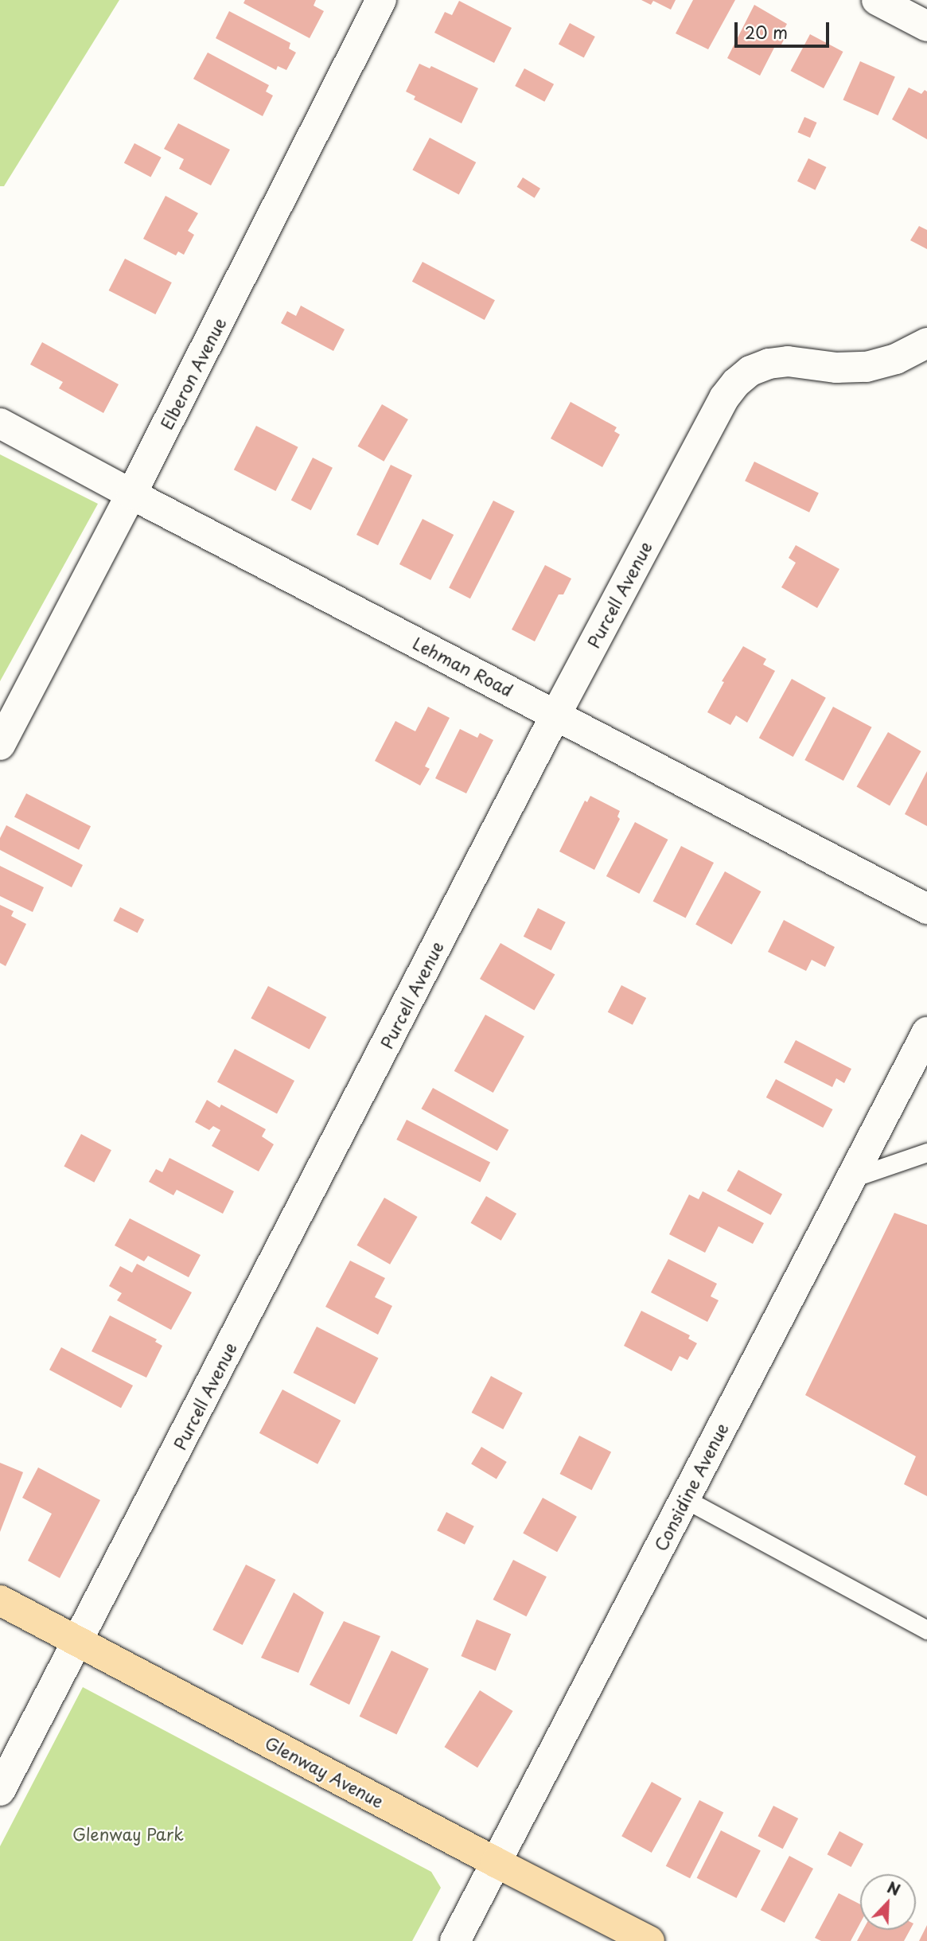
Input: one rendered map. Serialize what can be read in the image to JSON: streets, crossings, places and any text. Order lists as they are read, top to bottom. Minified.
{"streets":{"main road":["Glenway Avenue"],"street":["Elberon Avenue","Purcell Avenue","Lehman Road","Considine Avenue"]},"crossings":[["Elberon Avenue","Lehman Road"],["Purcell Avenue","Lehman Road"],["Purcell Avenue","Glenway Avenue"],["Considine Avenue","Glenway Avenue"]],"parks":["Glenway Park"],"scale_bar":"20 m","north":"top right"}
